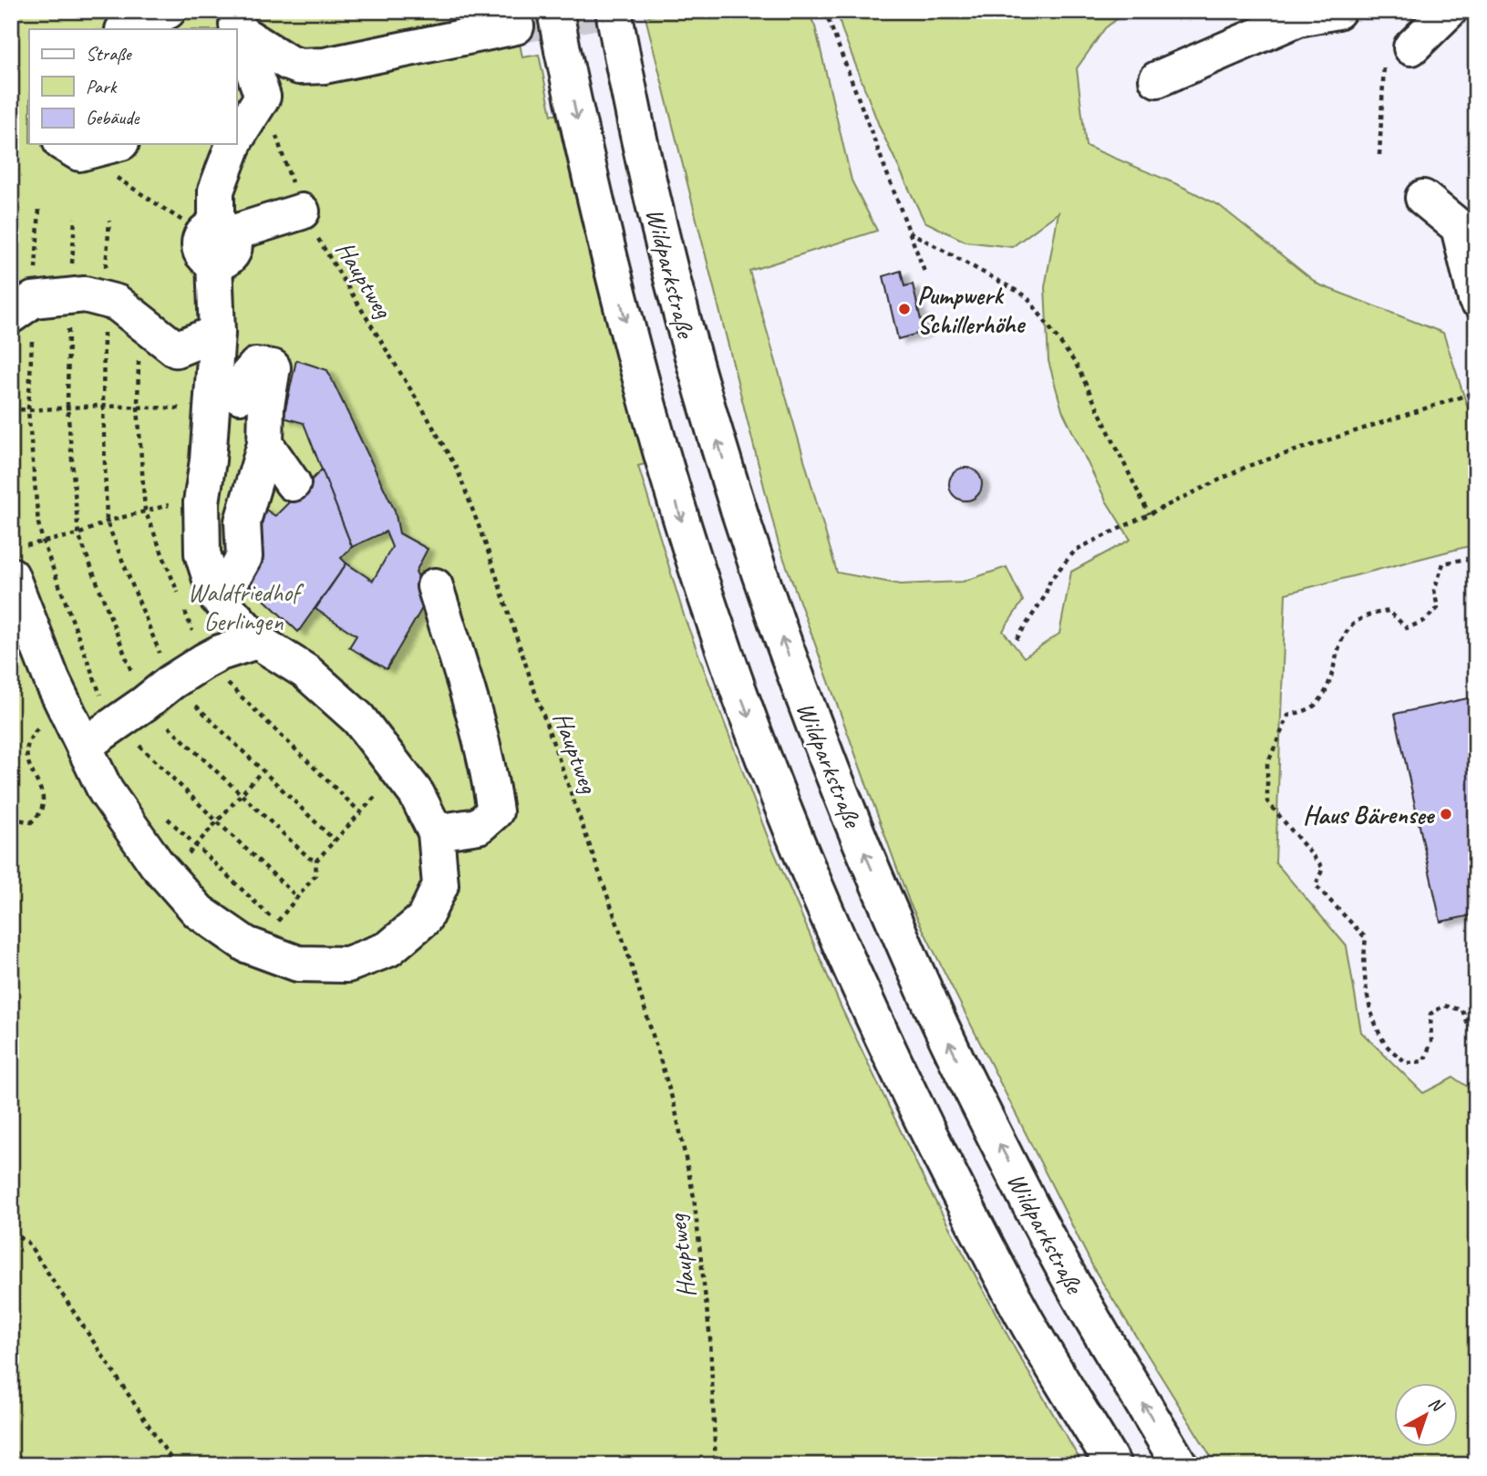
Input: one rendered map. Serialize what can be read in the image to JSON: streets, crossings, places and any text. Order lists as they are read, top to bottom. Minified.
{"streets":{"main road":["Wildparkstraße"],"path":["Hauptweg"]},"parks":["Waldfriedhof Gerlingen"],"places":["Pumpwerk Schillerhöhe","Haus Bärensee"],"legend":["Straße","Park","Gebäude"],"north":"top right"}
